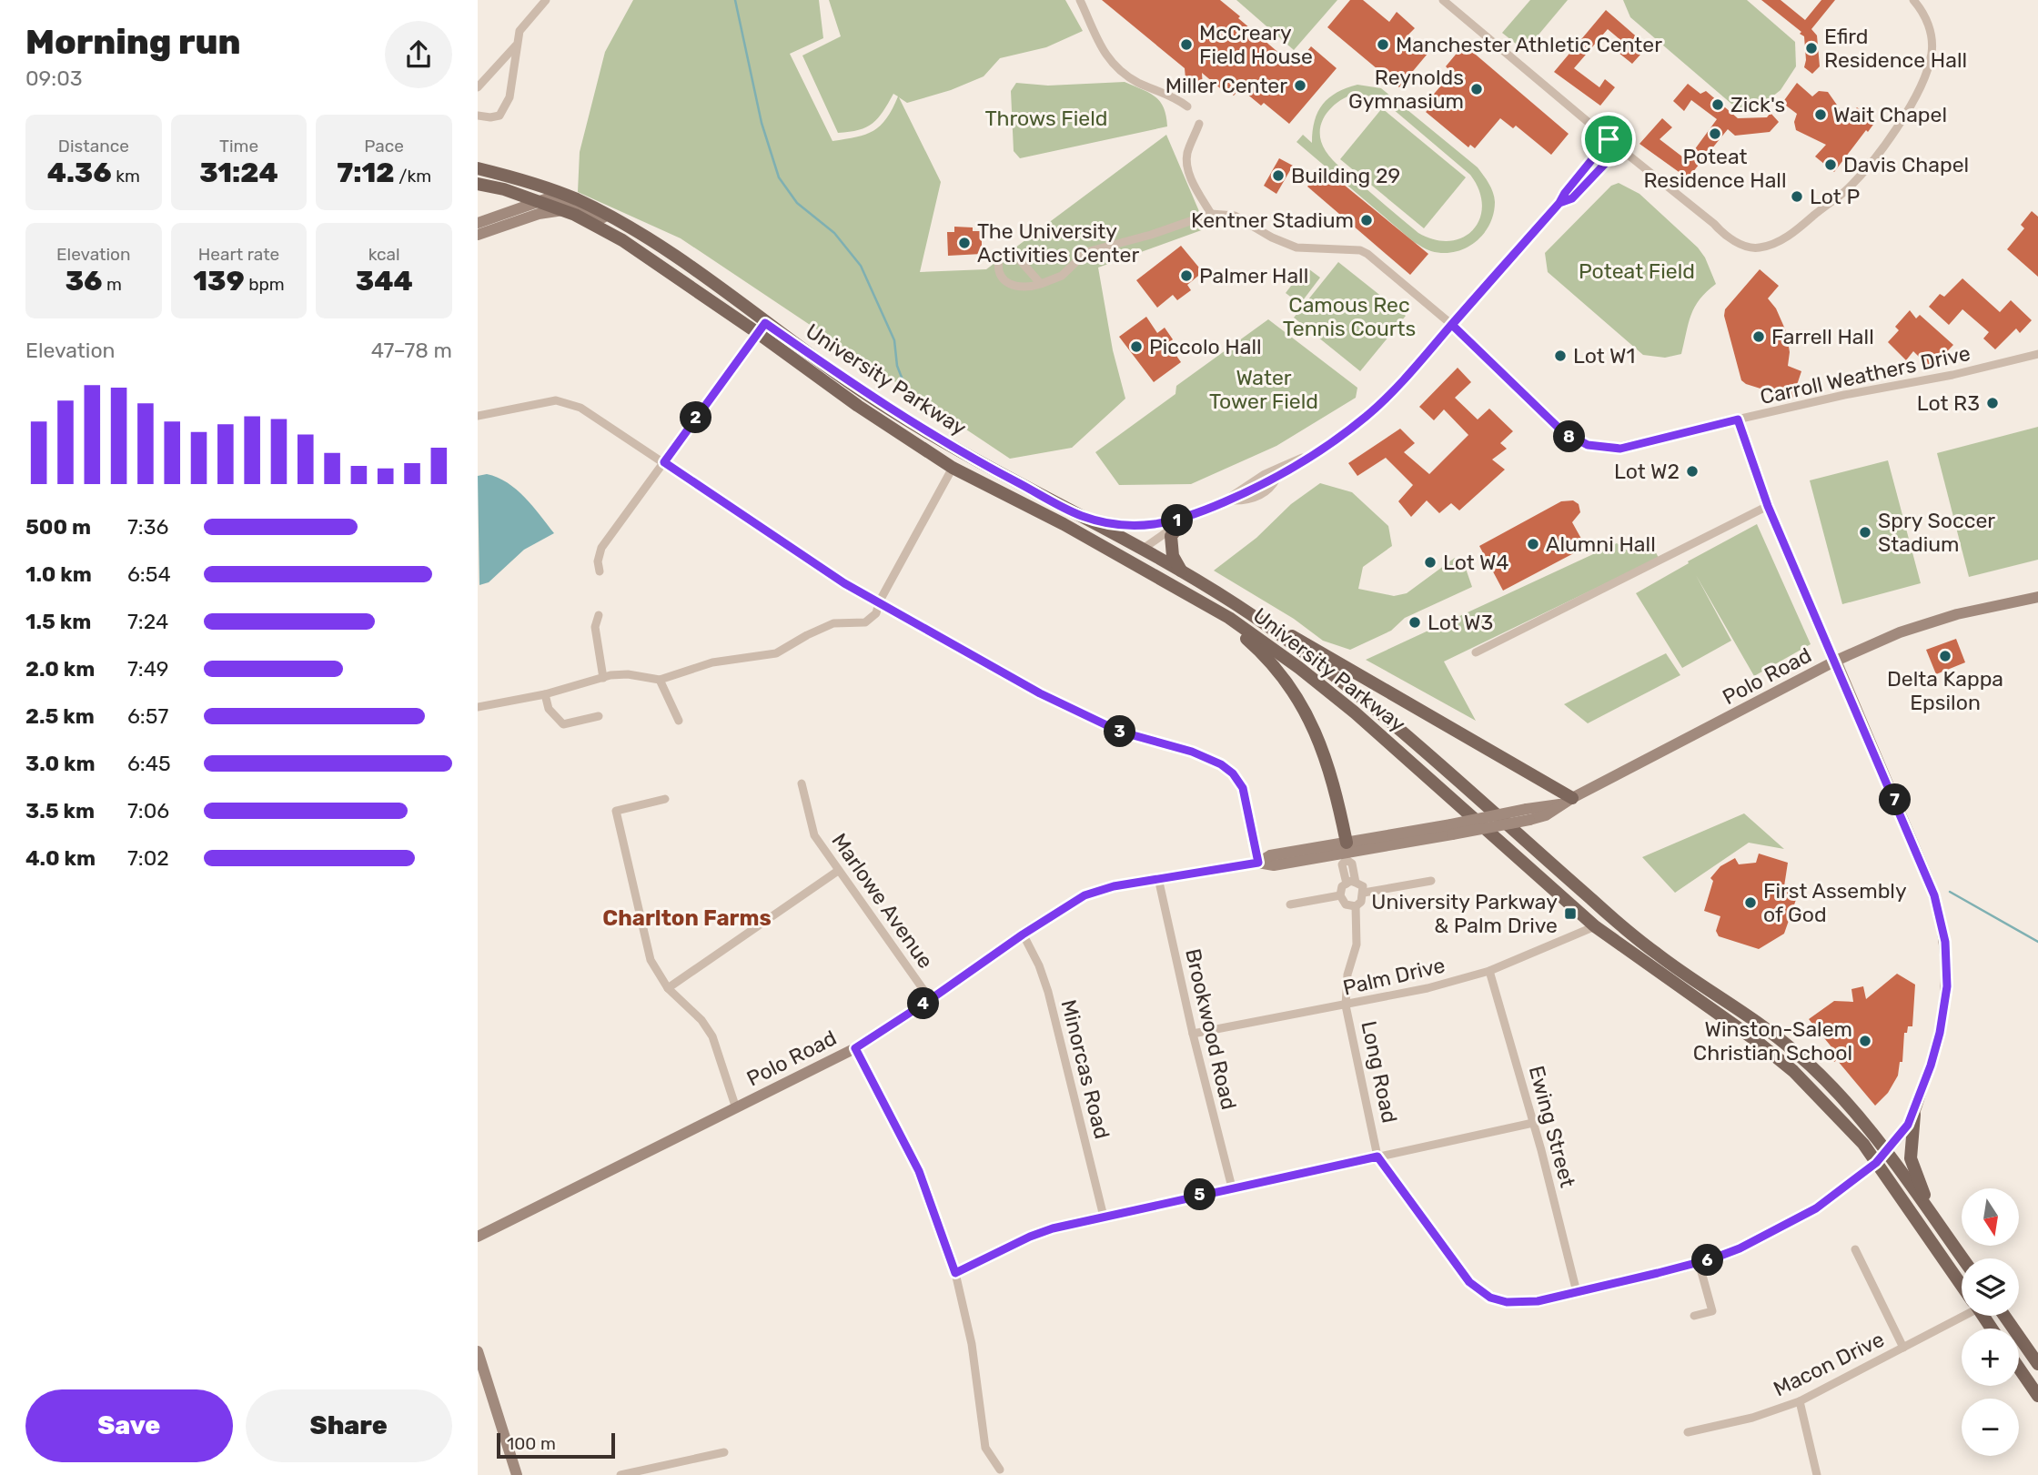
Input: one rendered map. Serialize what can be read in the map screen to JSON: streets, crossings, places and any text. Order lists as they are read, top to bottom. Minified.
{"streets":{"main road":["University Parkway","Polo Road"],"street":["Carroll Weathers Drive","Marlowe Avenue","Palm Drive","Brookwood Road","Minorcas Road","Long Road","Ewing Street","Macon Drive"]},"crossings":[["University Parkway","Palm Drive"],["University Parkway","Long Road"],["Polo Road","Marlowe Avenue"],["Polo Road","Brookwood Road"],["Polo Road","Minorcas Road"],["Palm Drive","Brookwood Road"],["Palm Drive","Long Road"],["Palm Drive","Ewing Street"],["Long Road","Ewing Street"]],"districts":["Charlton Farms"],"parks":["Throws Field","Poteat Field","Camous Rec Tennis Courts","Water Tower Field"],"places":{"other":["McCreary Field House","Manchester Athletic Center","Efird Residence Hall","Miller Center","Reynolds Gymnasium","Zick's","Wait Chapel","Poteat Residence Hall","Davis Chapel","Building 29","Lot P","Kentner Stadium","The University Activities Center","Palmer Hall","Farrell Hall","Piccolo Hall","Lot W1","Lot R3","Lot W2","Spry Soccer Stadium","Alumni Hall","Lot W4","Lot W3","Delta Kappa Epsilon","First Assembly of God","Winston-Salem Christian School"],"transit":["University Parkway & Palm Drive"]},"scale_bar":"100 m","north":"bottom","page":{"heading":["Morning run","09:03"],"stats":[["Distance","4.36 km"],["Time","31:24"],["Pace","7:12 /km"],["Elevation","36 m"],["Heart rate","139 bpm"],["kcal","344"]],"chart":["Elevation","47–78 m"],"pins":["2","8","1","3","7","4","5","6"],"list":[{"name":"500 m","note":"7:36"},{"name":"1.0 km","note":"6:54"},{"name":"1.5 km","note":"7:24"},{"name":"2.0 km","note":"7:49"},{"name":"2.5 km","note":"6:57"},{"name":"3.0 km","note":"6:45"},{"name":"3.5 km","note":"7:06"},{"name":"4.0 km","note":"7:02"}],"map_buttons":["+","−"],"buttons":["Save","Share"],"scale":"100 m"}}
